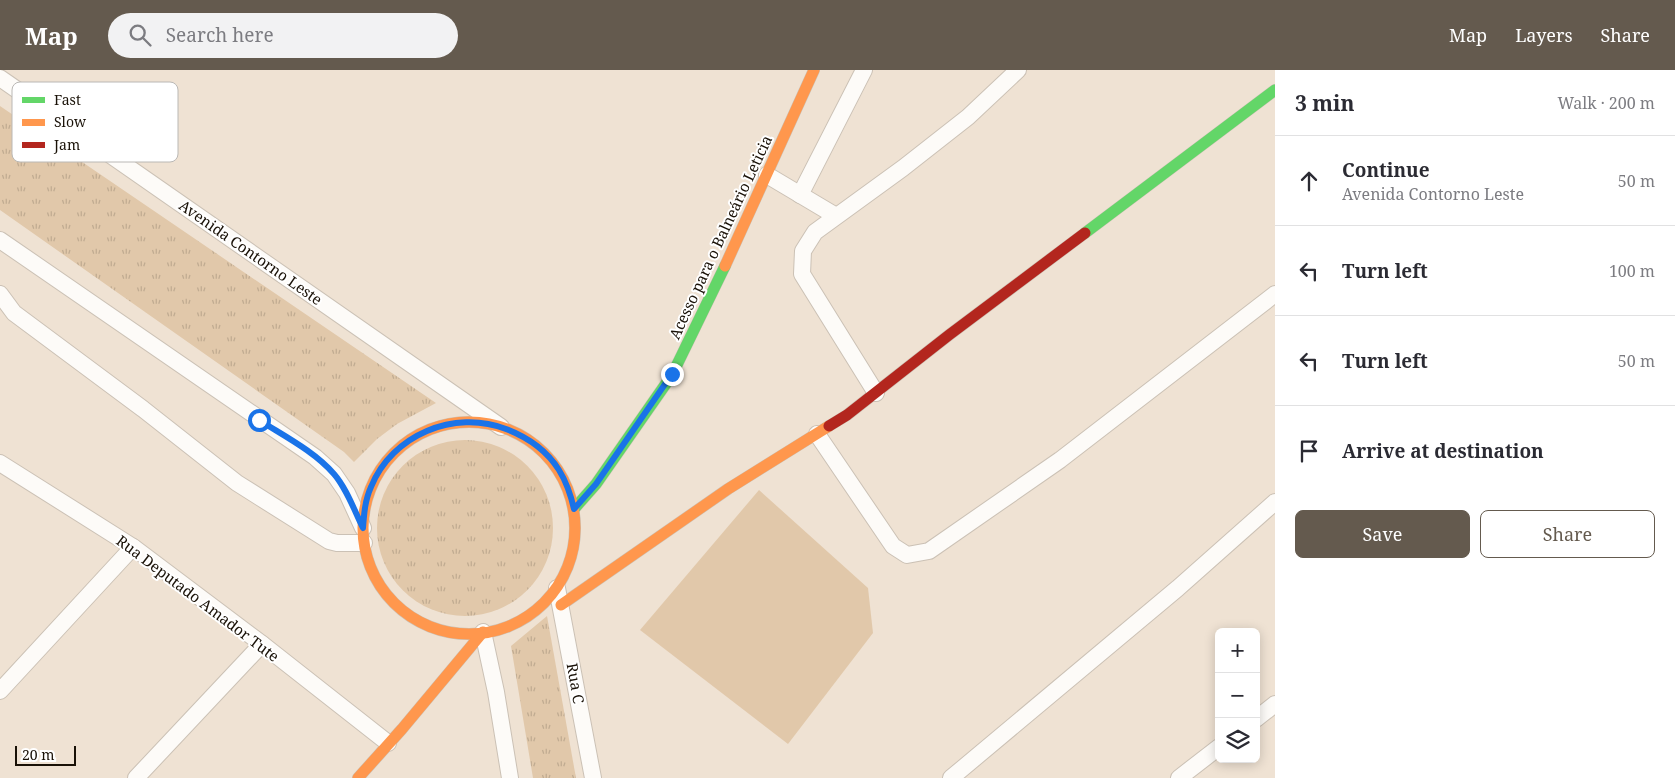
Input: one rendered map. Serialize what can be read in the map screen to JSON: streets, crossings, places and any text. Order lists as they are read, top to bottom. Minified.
{"streets":{"street":["Acesso para o Balneário Leticia","Avenida Contorno Leste","Rua Deputado Amador Tute","Rua C"]},"legend":["Fast","Slow","Jam"],"scale_bar":"20 m","page":{"header":"Map","search":"Search here","nav":["Map","Layers","Share"],"heading":["3 min","Walk · 200 m"],"list":[["Continue","Avenida Contorno Leste","50 m"],["Turn left","100 m"],["Turn left","50 m"],"Arrive at destination"],"buttons":["Save","Share"],"map_buttons":["+","−"],"scale":"20 m"}}
